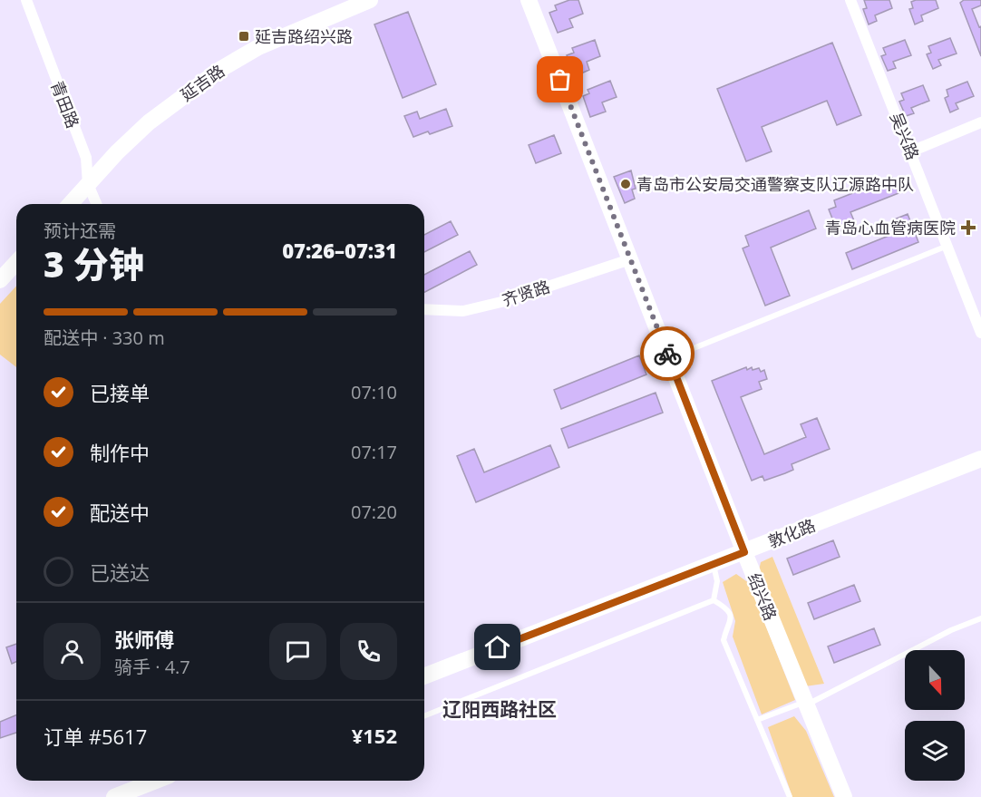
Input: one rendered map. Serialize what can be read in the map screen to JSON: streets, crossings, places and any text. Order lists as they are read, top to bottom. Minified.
{"streets":{"main road":["延吉路","敦化路","绍兴路"],"street":["青田路","吴兴路","齐贤路"]},"crossings":[["延吉路","青田路"],["齐贤路","绍兴路"],["敦化路","绍兴路"]],"districts":["辽阳西路社区"],"places":{"transit":["延吉路绍兴路"],"other":["青岛市公安局交通警察支队辽源路中队"],"health":["青岛心血管病医院"]},"north":"bottom","page":{"heading":["3 分钟","预计还需","07:26–07:31"],"panel":["张师傅","骑手 · 4.7","订单 #5617","¥152"],"bar":"配送中 · 330 m","list":[["已接单","07:10"],["制作中","07:17"],["配送中","07:20"],"已送达"]}}
